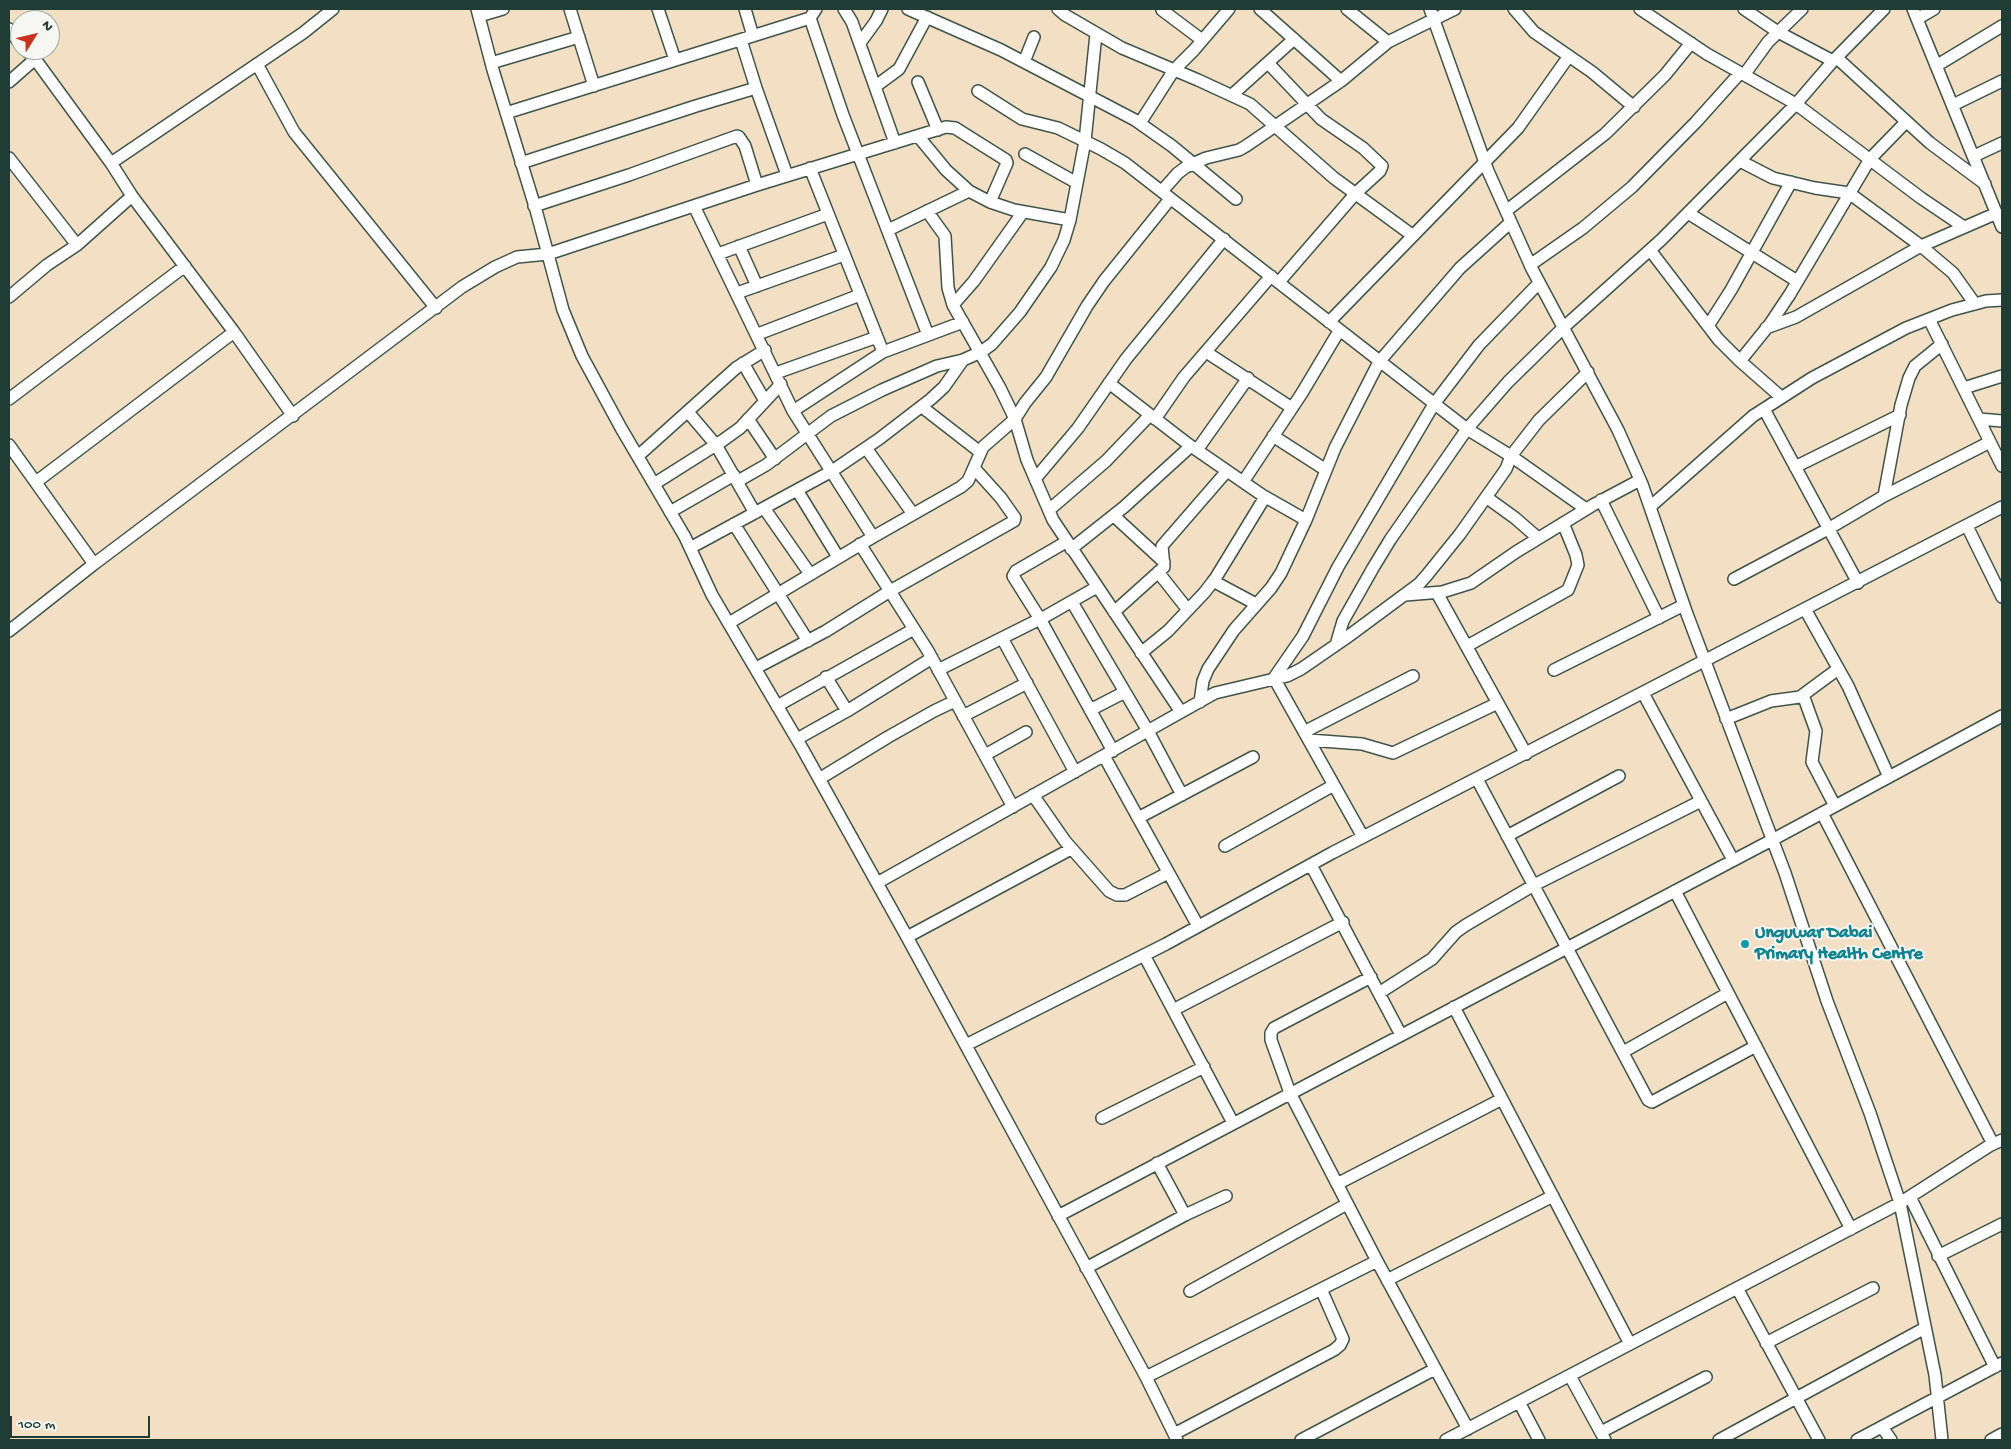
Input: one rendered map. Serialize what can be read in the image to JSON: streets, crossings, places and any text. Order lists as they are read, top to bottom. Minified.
{"places":["Unguwar Dabai Primary Health Centre"],"scale_bar":"100 m","north":"top right"}
